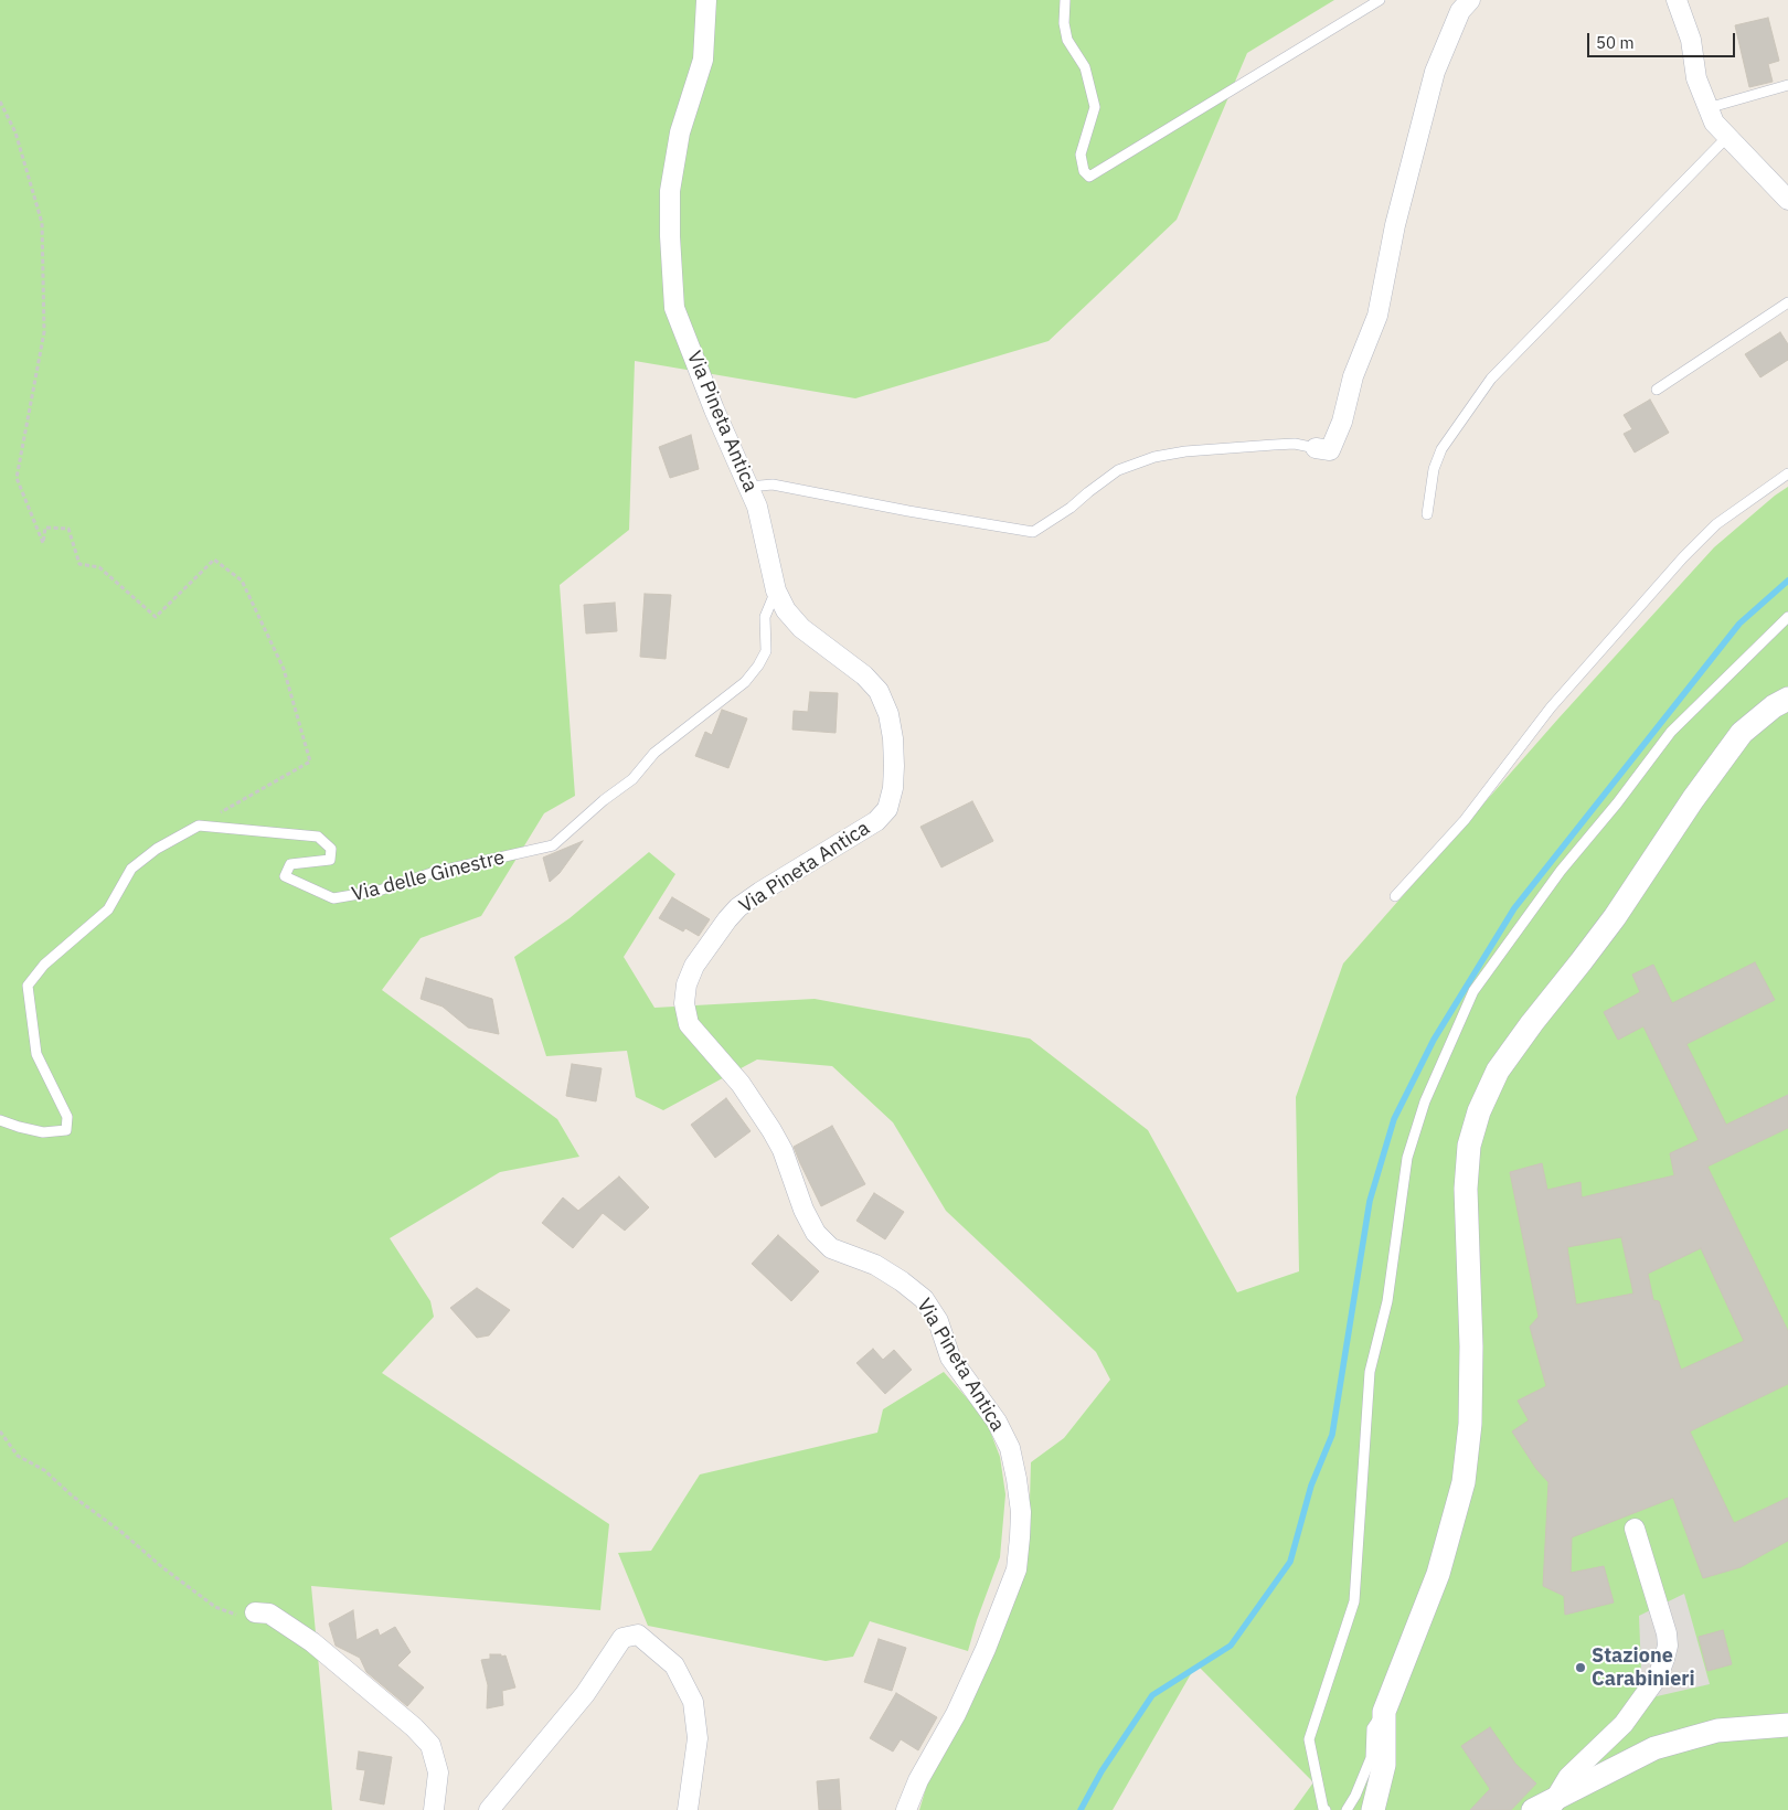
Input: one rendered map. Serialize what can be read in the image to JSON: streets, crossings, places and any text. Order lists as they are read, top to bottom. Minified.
{"streets":{"street":["Via Pineta Antica"],"lane":["Via delle Ginestre"]},"crossings":[["Via Pineta Antica","Via delle Ginestre"]],"places":["Stazione Carabinieri"],"scale_bar":"50 m"}
